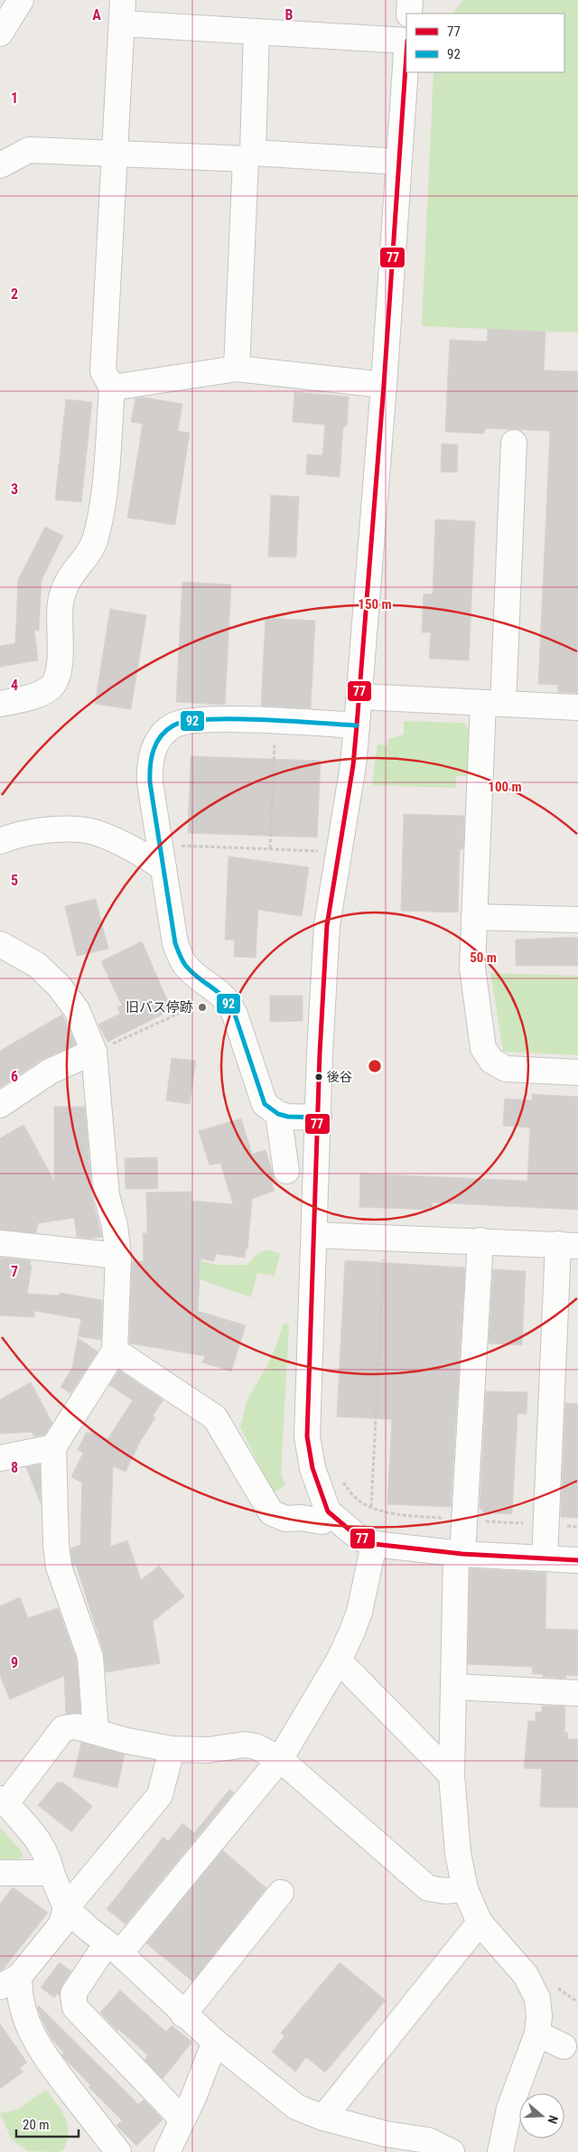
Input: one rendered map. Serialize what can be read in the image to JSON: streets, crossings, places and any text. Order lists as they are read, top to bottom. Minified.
{"places":["旧バス停跡","後谷"],"lines":["transit line 77","transit line 92"],"legend":["77","92"],"scale_bar":"20 m","north":"right","grid":{"columns":["A","B"],"rows":["1","2","3","4","5","6","7","8","9"]},"rings":["150 m","100 m","50 m"]}
